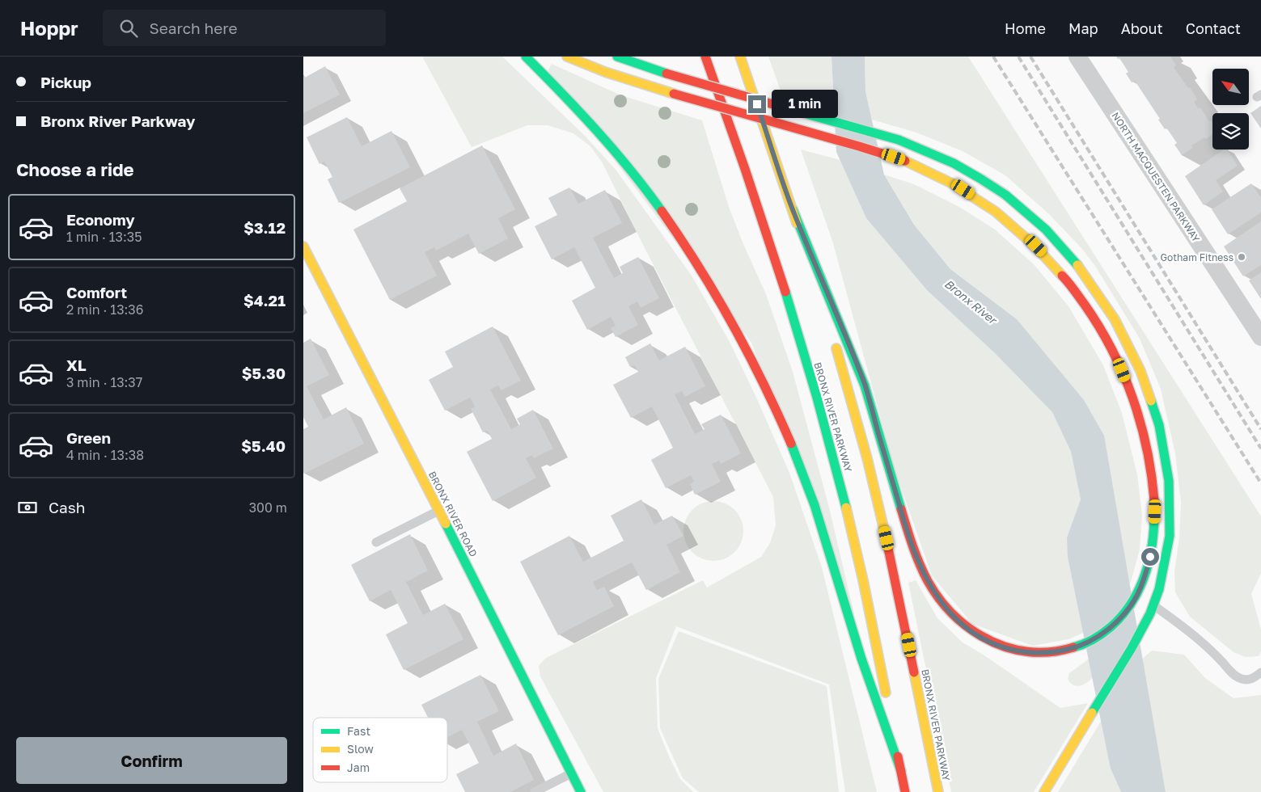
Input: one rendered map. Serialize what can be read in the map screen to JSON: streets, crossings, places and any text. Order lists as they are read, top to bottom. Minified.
{"streets":{"main road":["BRONX RIVER PARKWAY","BRONX RIVER ROAD"],"street":["NORTH MACQUESTEN PARKWAY"]},"water":["Bronx River"],"places":["Gotham Fitness"],"legend":["Fast","Slow","Jam"],"north":"top left","page":{"header":"Hoppr","search":"Search here","nav":["Home","Map","About","Contact"],"banner":["Pickup","Bronx River Parkway"],"bubble":"1 min","heading":"Choose a ride","list":[{"name":"Economy","note":"1 min · 13:35","value":"$3.12"},{"name":"Comfort","note":"2 min · 13:36","value":"$4.21"},{"name":"XL","note":"3 min · 13:37","value":"$5.30"},{"name":"Green","note":"4 min · 13:38","value":"$5.40"}],"pay":["Cash","300 m"],"buttons":"Confirm"}}
